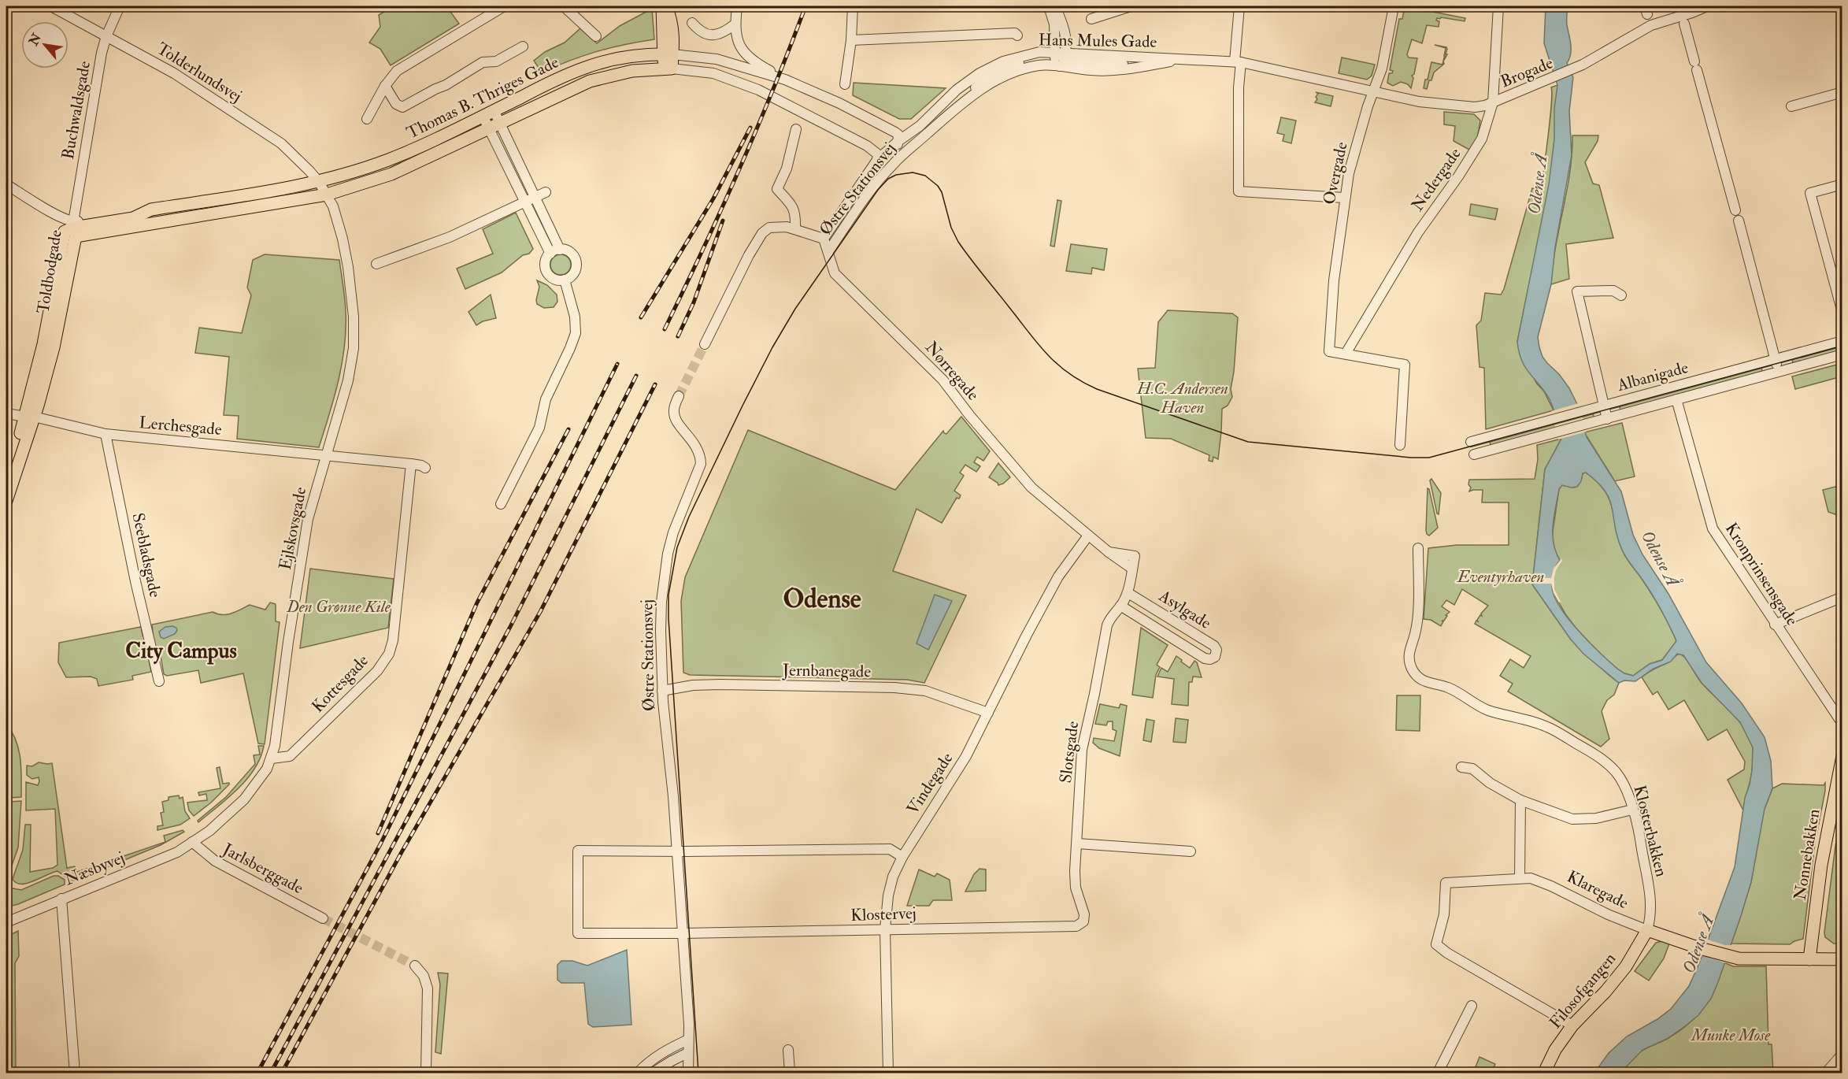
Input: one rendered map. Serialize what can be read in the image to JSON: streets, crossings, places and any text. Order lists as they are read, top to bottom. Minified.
{"streets":{"main road":["Thomas B. Thriges Gade","Toldbodgade","Nonnebakken","Klaregade","Filosofgangen"],"street":["Hans Mules Gade","Tolderlundsvej","Brogade","Buchwaldsgade","Overgade","Nedergade","Østre Stationsvej","Nørregade","Albanigade","Lerchesgade","Ejlskovsgade","Seebladsgade","Kronprinsensgade","Asylgade","Jernbanegade","Kottesgade","Slotsgade","Vindegade","Klosterbakken","Næsbyvej","Jarlsberggade","Klostervej"]},"crossings":[["Hans Mules Gade","Brogade"],["Hans Mules Gade","Thomas B. Thriges Gade"],["Hans Mules Gade","Overgade"],["Hans Mules Gade","Østre Stationsvej"],["Tolderlundsvej","Thomas B. Thriges Gade"],["Tolderlundsvej","Buchwaldsgade"],["Brogade","Overgade"],["Brogade","Nedergade"],["Thomas B. Thriges Gade","Buchwaldsgade"],["Thomas B. Thriges Gade","Østre Stationsvej"],["Thomas B. Thriges Gade","Toldbodgade"],["Thomas B. Thriges Gade","Ejlskovsgade"],["Buchwaldsgade","Toldbodgade"],["Overgade","Nedergade"],["Østre Stationsvej","Nørregade"],["Østre Stationsvej","Jernbanegade"],["Østre Stationsvej","Klostervej"],["Toldbodgade","Lerchesgade"],["Nørregade","Vindegade"],["Albanigade","Kronprinsensgade"],["Lerchesgade","Ejlskovsgade"],["Lerchesgade","Seebladsgade"],["Ejlskovsgade","Kottesgade"],["Ejlskovsgade","Næsbyvej"],["Ejlskovsgade","Jarlsberggade"],["Asylgade","Slotsgade"],["Jernbanegade","Vindegade"],["Slotsgade","Klostervej"],["Vindegade","Klostervej"],["Klosterbakken","Klaregade"],["Klosterbakken","Filosofgangen"],["Nonnebakken","Klaregade"],["Næsbyvej","Jarlsberggade"],["Klaregade","Filosofgangen"]],"districts":["Odense","City Campus"],"water":["Odense Å"],"parks":["H.C. Andersen Haven","Eventyrhaven","Den Grønne Kile","Munke Mose"],"north":"top left"}
